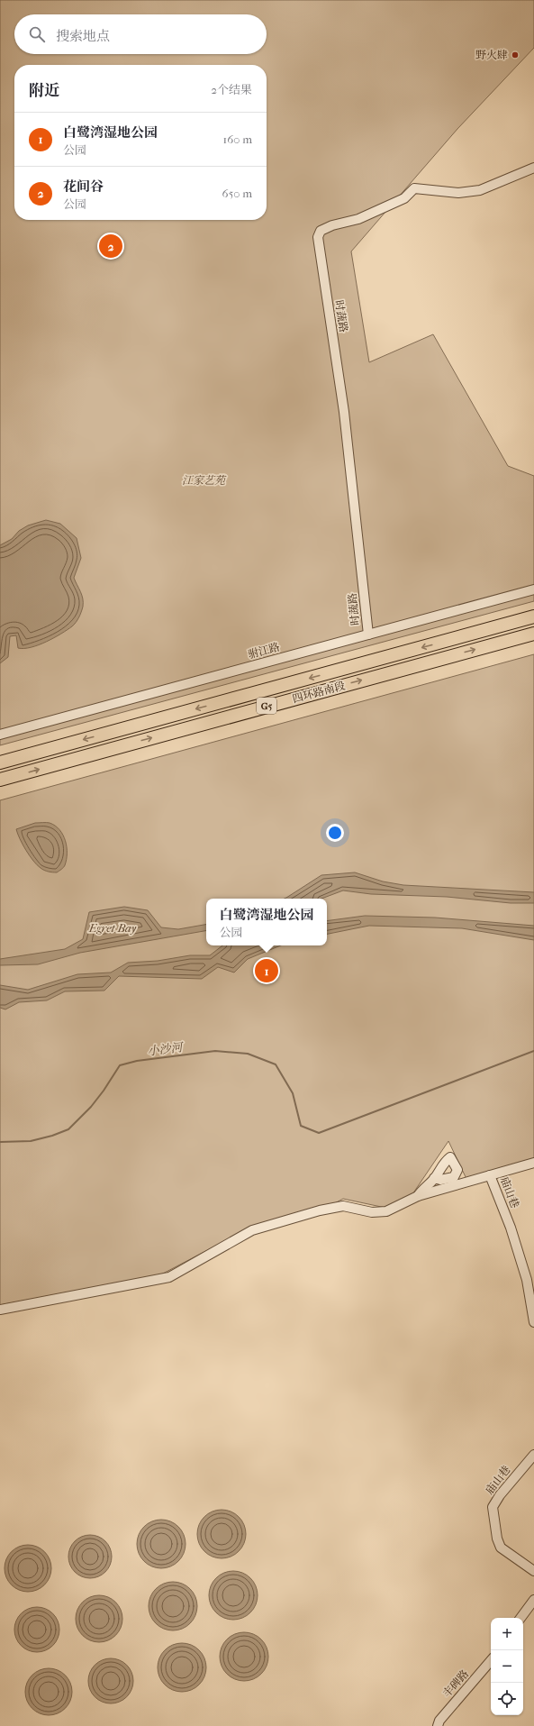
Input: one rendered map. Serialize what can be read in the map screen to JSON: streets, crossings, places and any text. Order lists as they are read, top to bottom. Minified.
{"streets":{"highway":["四环路南段","G5"],"street":["时蔬路","驸江路","庙山巷","丰碑路"]},"crossings":[["时蔬路","驸江路"]],"water":["Egret Bay","小沙河"],"parks":["江家艺苑"],"places":["野火肆"],"page":{"search":"搜索地点","heading":["附近","2个结果"],"list":[{"mark":"1","name":"白鹭湾湿地公园","note":"公园","value":"160 m"},{"mark":"2","name":"花间谷","note":"公园","value":"650 m"}],"pins":["2","1"],"popup":["白鹭湾湿地公园","公园"],"map_buttons":["+","−"]}}
